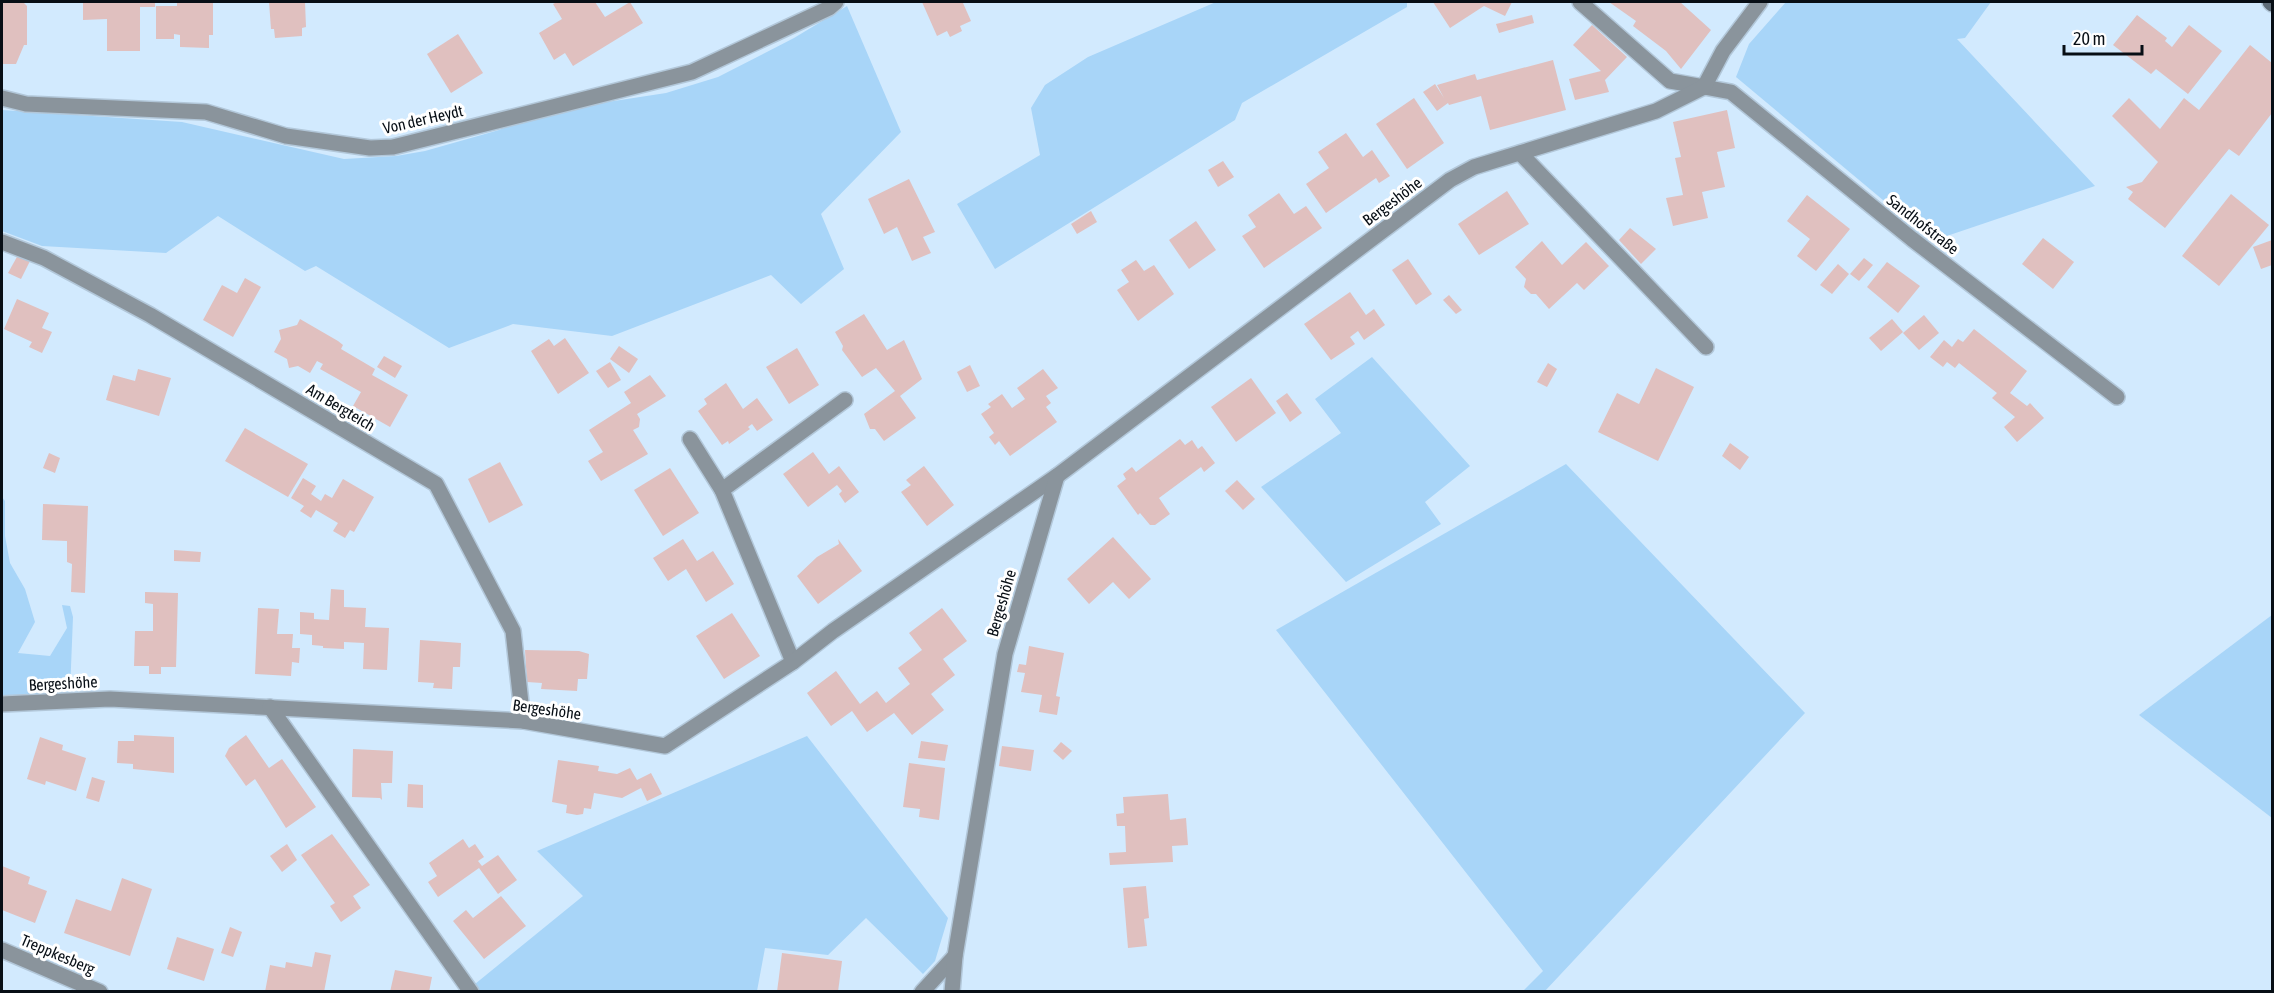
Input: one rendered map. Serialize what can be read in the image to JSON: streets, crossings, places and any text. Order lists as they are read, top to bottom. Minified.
{"streets":{"street":["Von der Heydt","Bergeshöhe","Sandhofstraße","Am Bergteich","Treppkesberg"]},"crossings":[["Bergeshöhe","Sandhofstraße"],["Bergeshöhe","Am Bergteich"]],"scale_bar":"20 m"}
